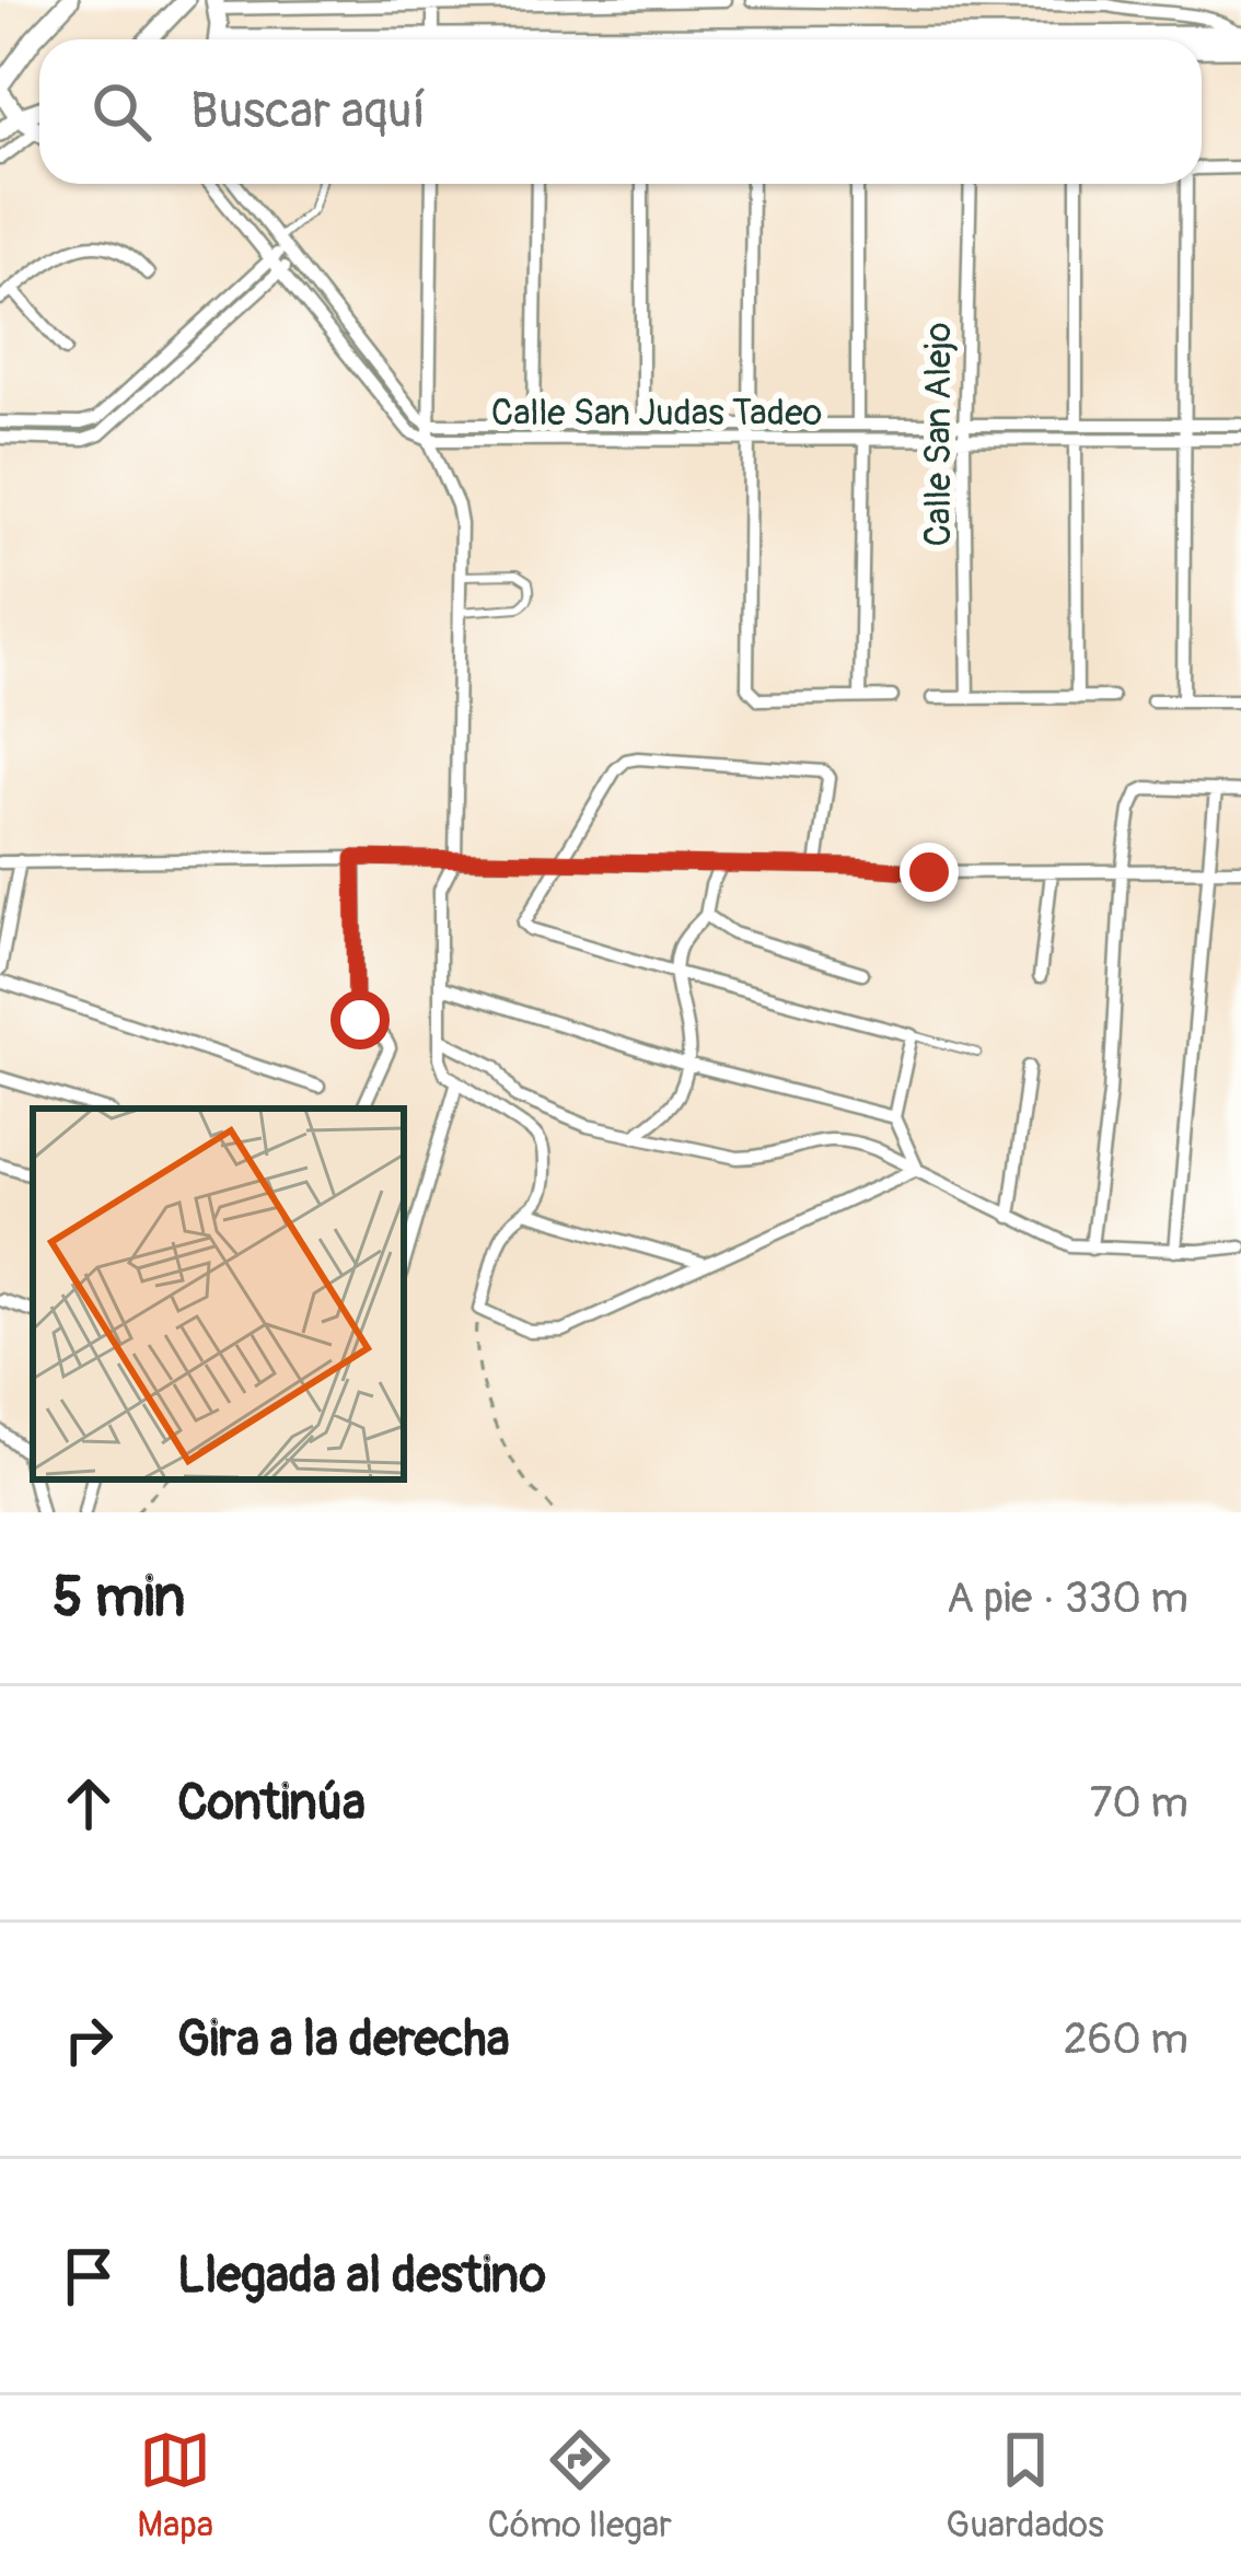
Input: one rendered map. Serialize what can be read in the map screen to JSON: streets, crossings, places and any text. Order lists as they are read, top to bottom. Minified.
{"streets":{"street":["Calle San Judas Tadeo","Calle San Alejo"]},"crossings":[["Calle San Judas Tadeo","Calle San Alejo"]],"page":{"search":"Buscar aquí","heading":["5 min","A pie · 330 m"],"list":[["Continúa","70 m"],["Gira a la derecha","260 m"],"Llegada al destino"],"nav":["Mapa","Cómo llegar","Guardados"]}}
